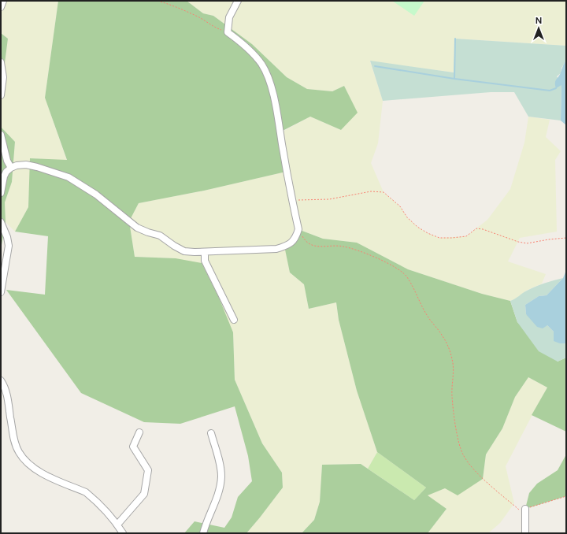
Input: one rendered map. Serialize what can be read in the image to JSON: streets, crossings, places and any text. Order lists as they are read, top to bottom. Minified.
{"north":"top"}
